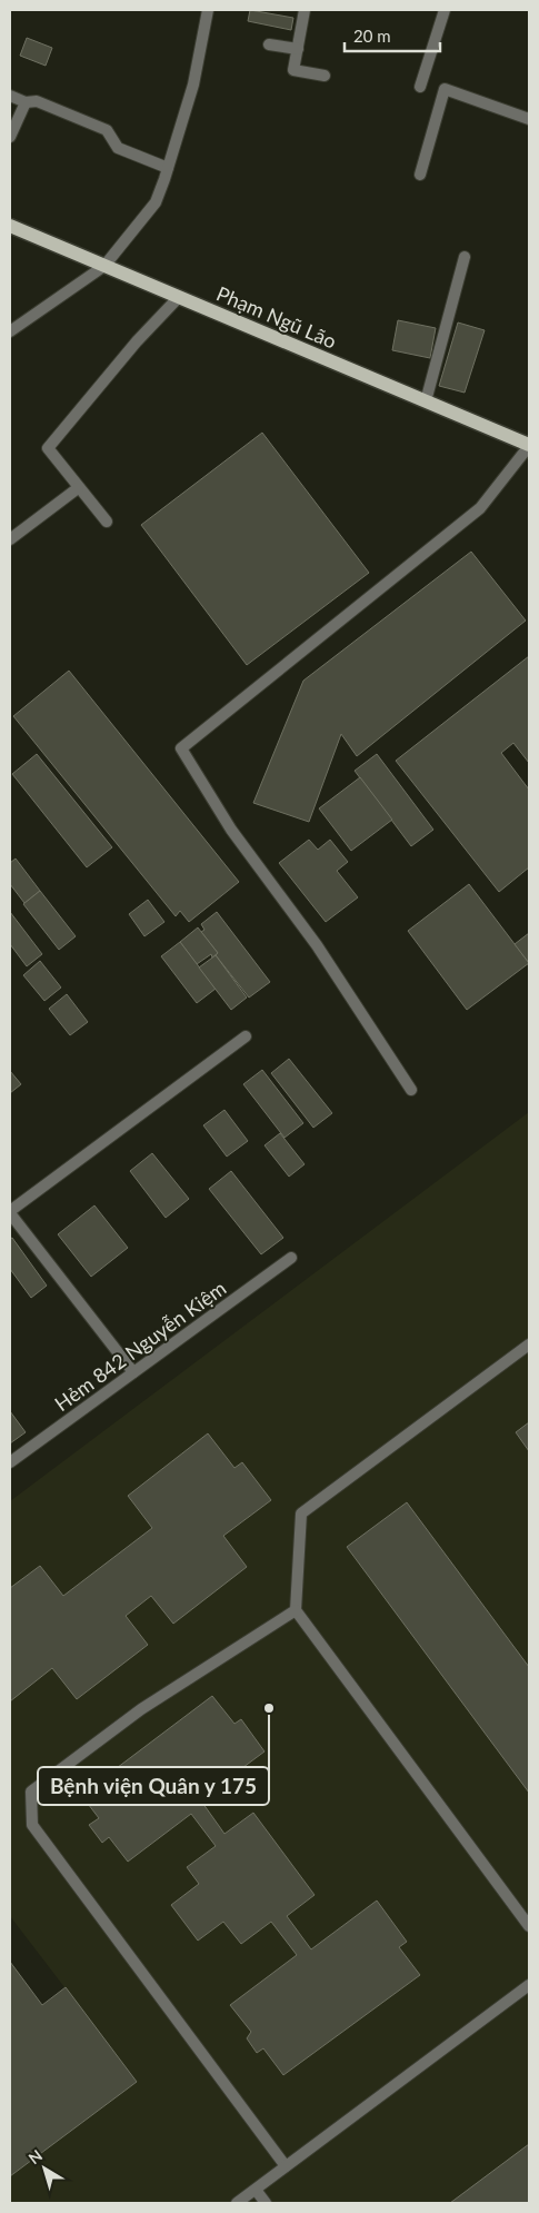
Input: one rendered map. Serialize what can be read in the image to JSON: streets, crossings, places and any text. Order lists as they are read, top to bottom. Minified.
{"streets":{"main road":["Phạm Ngũ Lão"],"street":["Hẻm 842 Nguyễn Kiệm"]},"places":["Bệnh viện Quân y 175"],"scale_bar":"20 m","north":"top left"}
